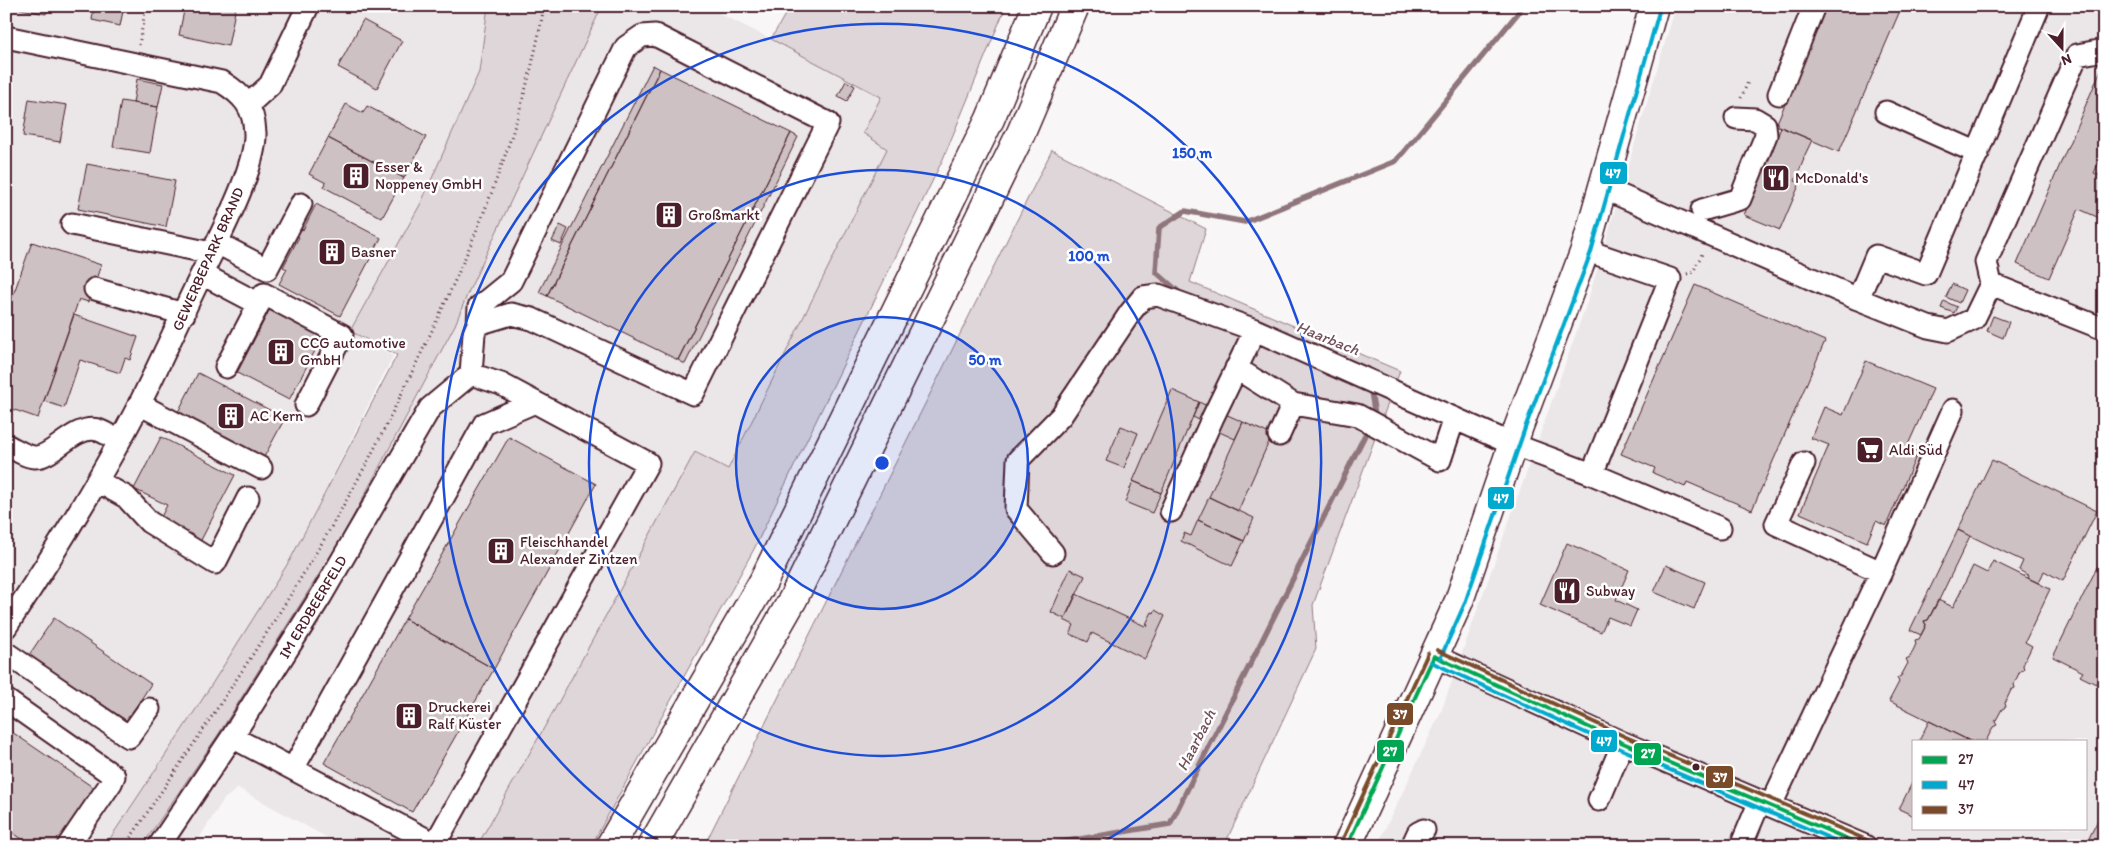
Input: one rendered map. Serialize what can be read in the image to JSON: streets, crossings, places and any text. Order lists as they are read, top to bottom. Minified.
{"streets":{"street":["GEWERBEPARK BRAND","IM ERDBEERFELD"]},"water":["Haarbach"],"places":{"building":["Esser & Noppeney GmbH","Großmarkt","Basner","CCG automotive GmbH","AC Kern","Fleischhandel Alexander Zintzen","Druckerei Ralf Küster"],"restaurant":["McDonald's","Subway"],"supermarket":["Aldi Süd"]},"lines":["transit line 47","transit line 37","transit line 27"],"legend":["27","47","37"],"north":"bottom","rings":["150 m","100 m","50 m"]}
